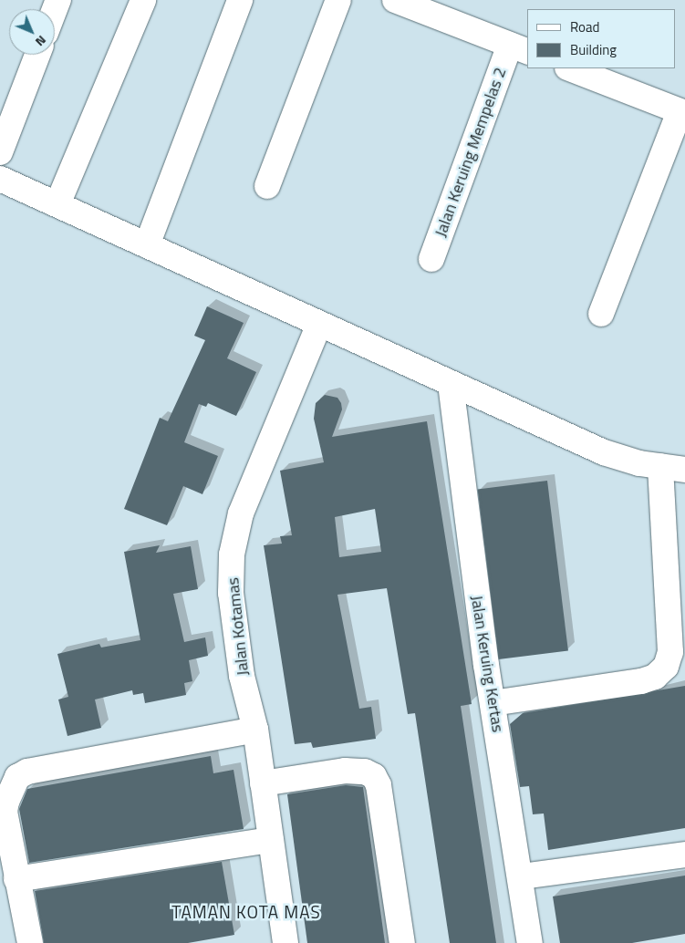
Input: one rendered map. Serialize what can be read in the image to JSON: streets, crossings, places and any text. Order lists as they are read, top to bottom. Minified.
{"streets":{"street":["Jalan Keruing Mempelas 2","Jalan Kotamas","Jalan Keruing Kertas"]},"districts":["TAMAN KOTA MAS"],"legend":["Road","Building"],"north":"bottom right"}
